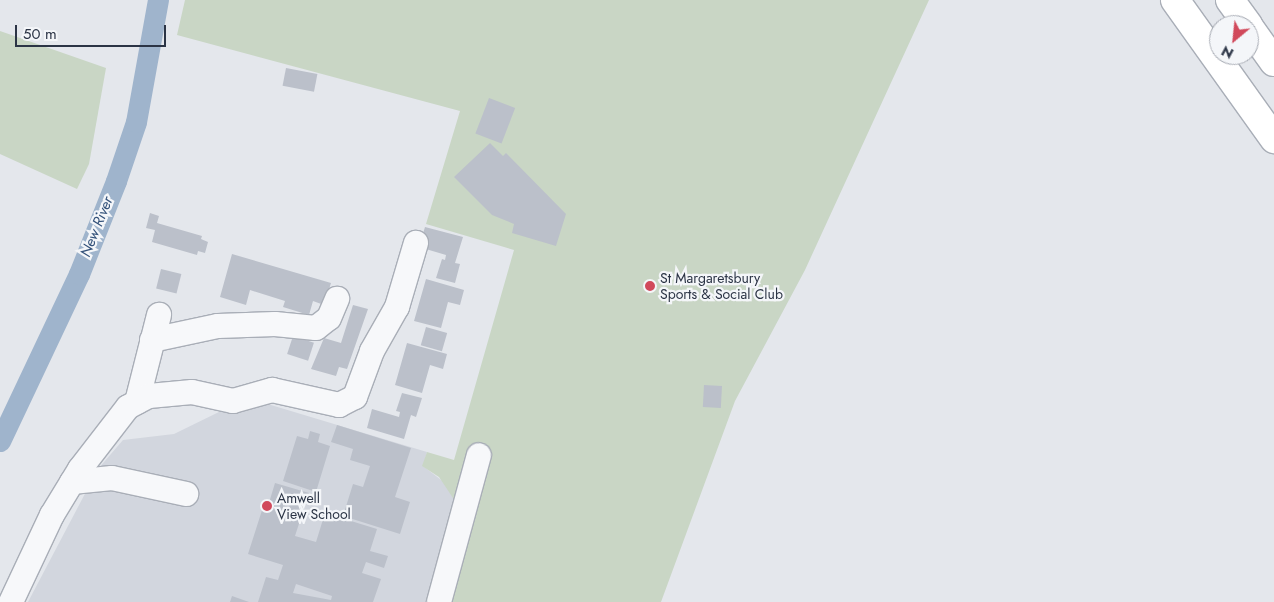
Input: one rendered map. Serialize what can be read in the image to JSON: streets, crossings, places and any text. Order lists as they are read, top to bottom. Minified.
{"water":["New River"],"places":["St Margaretsbury Sports & Social Club","Amwell View School"],"scale_bar":"50 m","north":"bottom left"}
